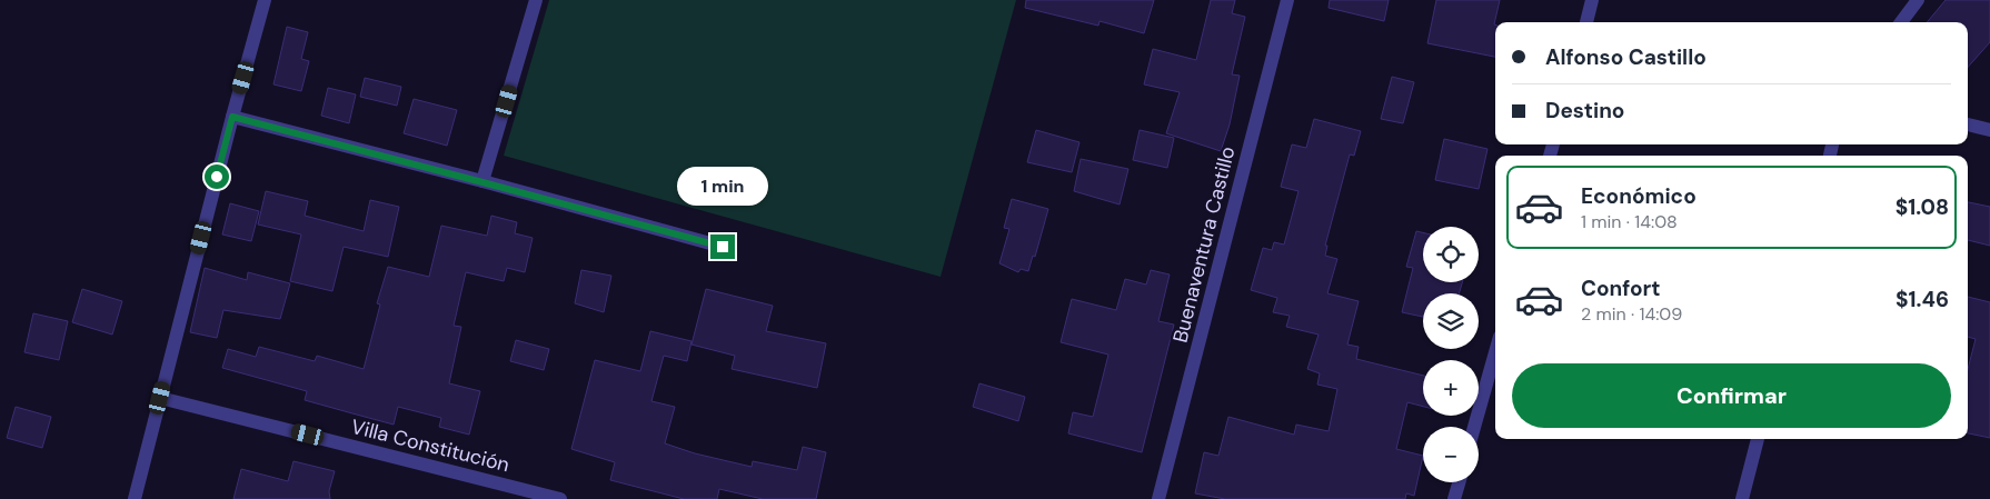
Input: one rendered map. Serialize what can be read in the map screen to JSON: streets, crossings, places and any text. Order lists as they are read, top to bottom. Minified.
{"streets":{"street":["Buenaventura Castillo","Villa Constitución"]},"page":{"banner":["Alfonso Castillo","Destino"],"list":[{"name":"Económico","note":"1 min · 14:08","value":"$1.08"},{"name":"Confort","note":"2 min · 14:09","value":"$1.46"}],"bubble":"1 min","map_buttons":["+","−"],"buttons":"Confirmar"}}
